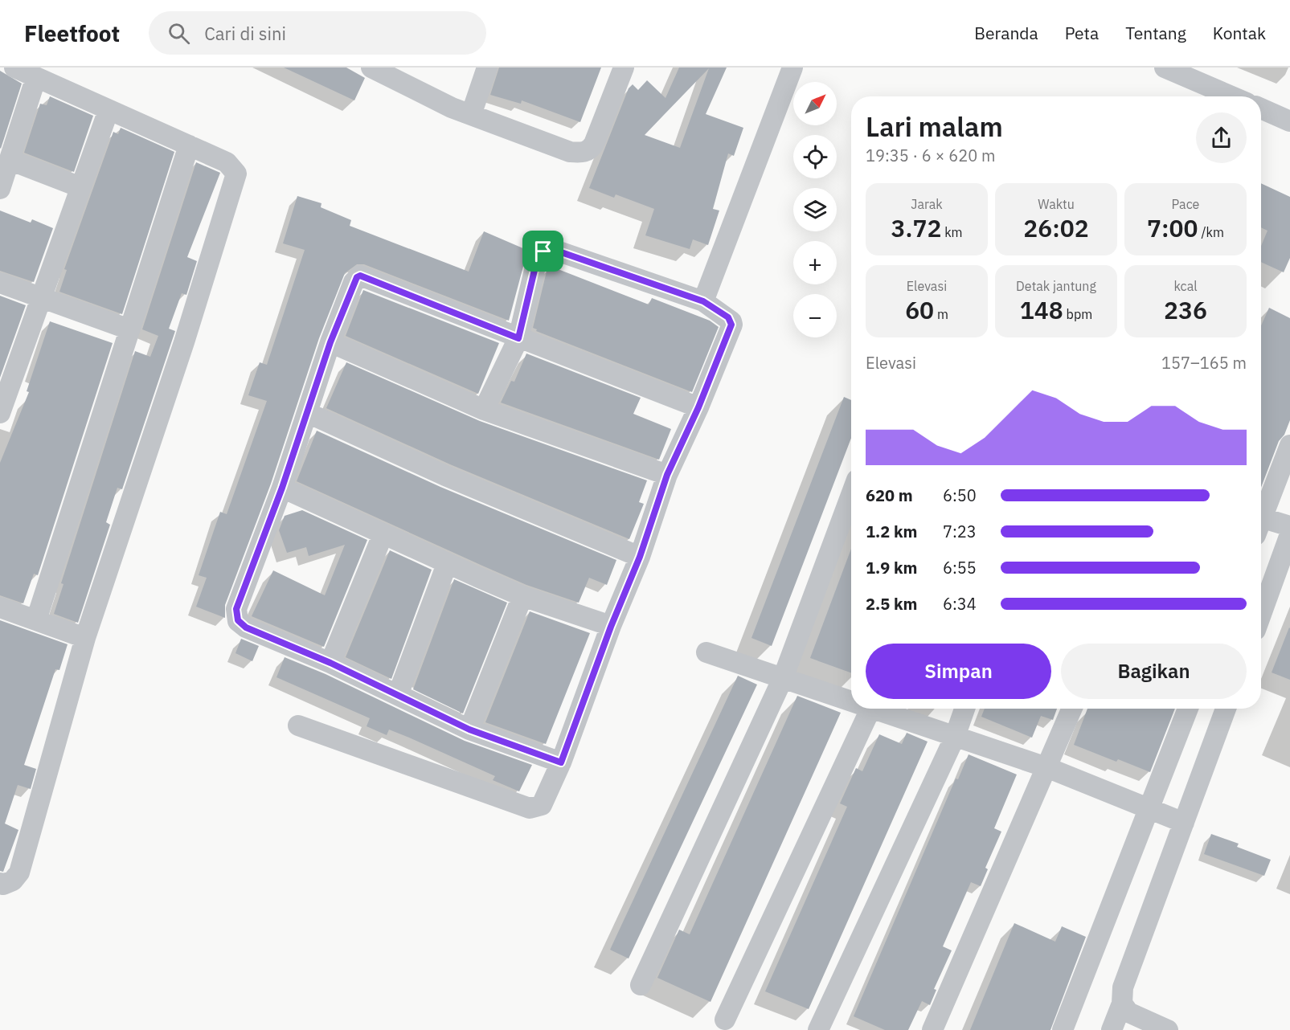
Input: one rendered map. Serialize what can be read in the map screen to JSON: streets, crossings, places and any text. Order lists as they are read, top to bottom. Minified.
{"north":"top right","page":{"header":"Fleetfoot","search":"Cari di sini","nav":["Beranda","Peta","Tentang","Kontak"],"map_buttons":["+","−"],"heading":["Lari malam","19:35 · 6 × 620 m"],"stats":[["Jarak","3.72 km"],["Waktu","26:02"],["Pace","7:00 /km"],["Elevasi","60 m"],["Detak jantung","148 bpm"],["kcal","236"]],"chart":["Elevasi","157–165 m"],"list":[{"name":"620 m","note":"6:50"},{"name":"1.2 km","note":"7:23"},{"name":"1.9 km","note":"6:55"},{"name":"2.5 km","note":"6:34"}],"buttons":["Simpan","Bagikan"]}}
